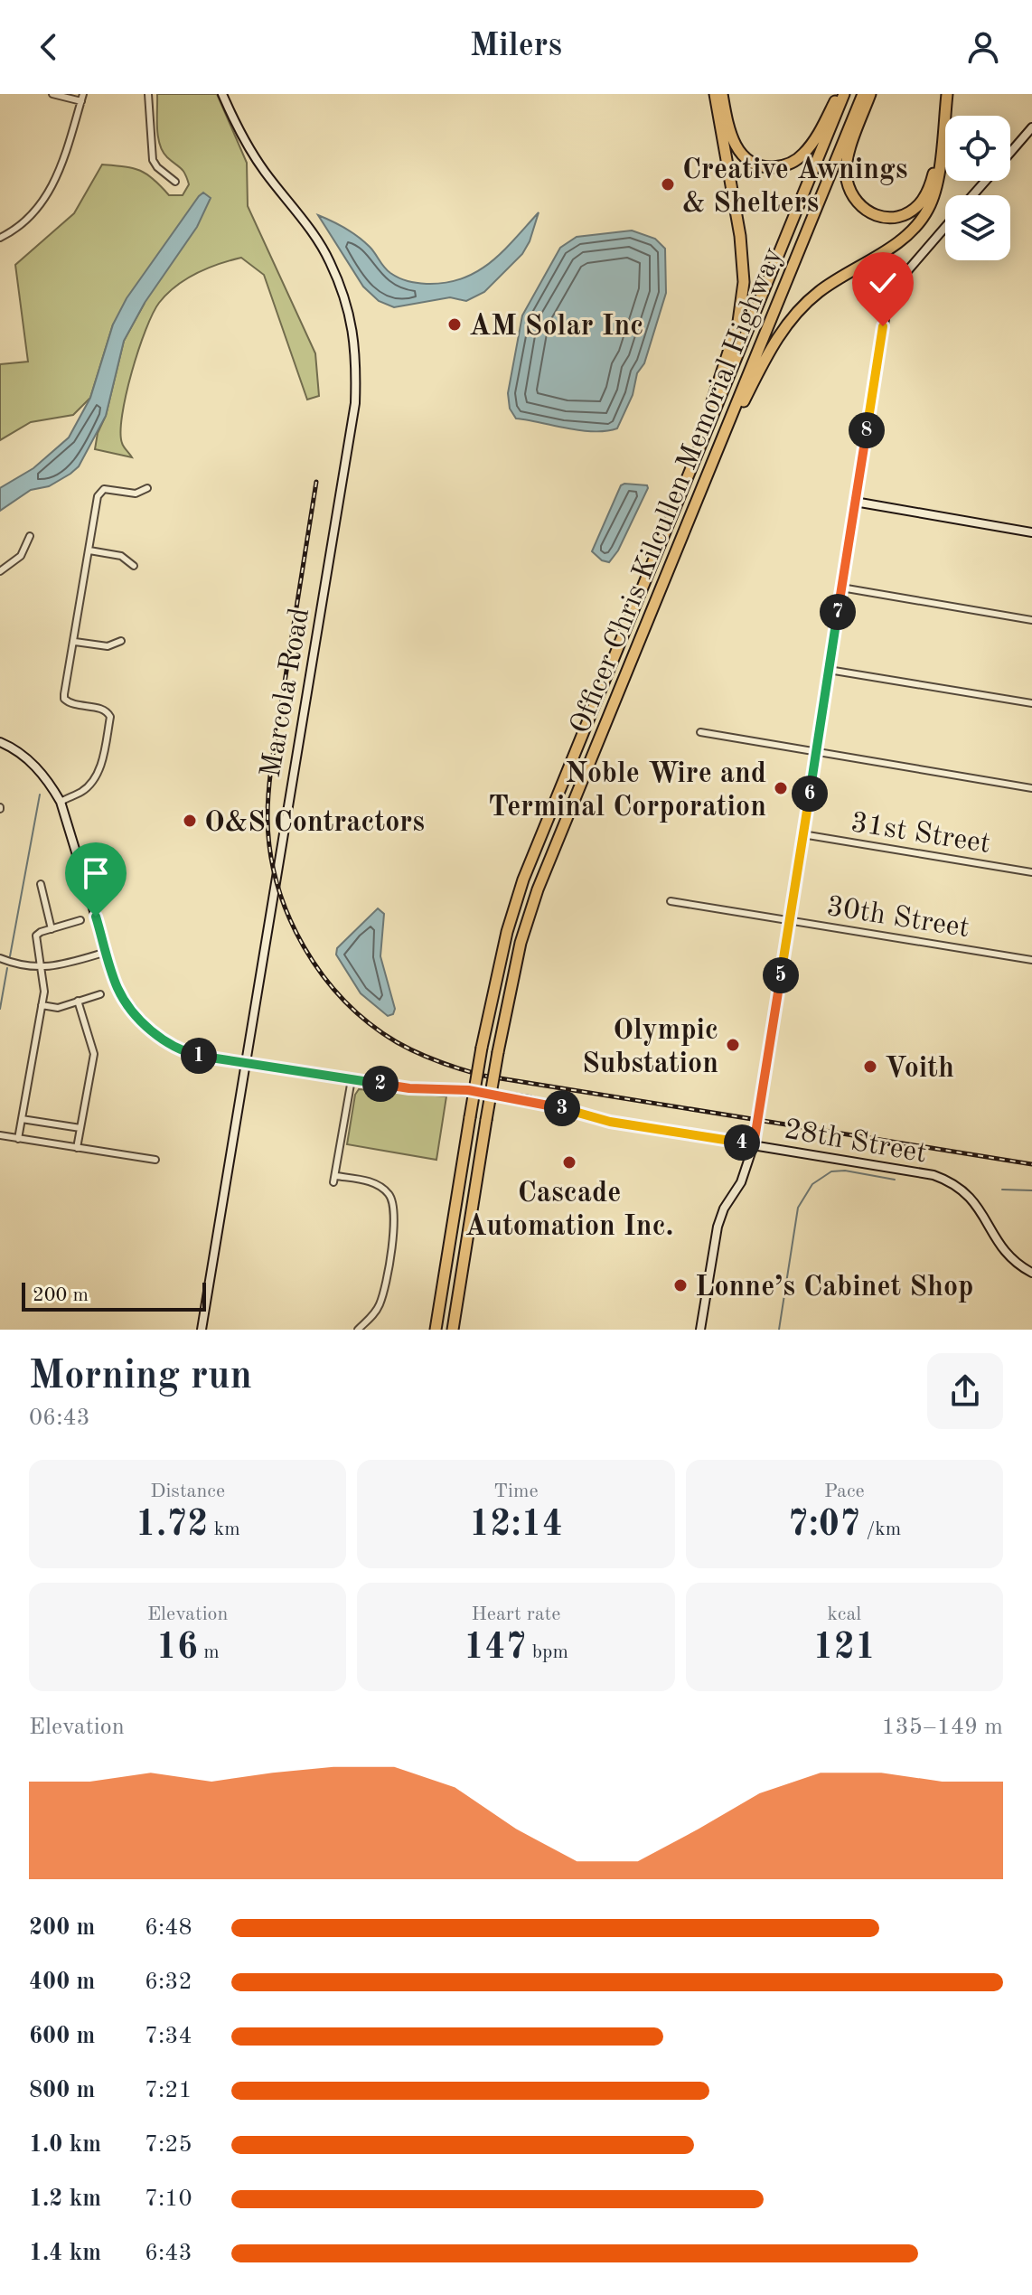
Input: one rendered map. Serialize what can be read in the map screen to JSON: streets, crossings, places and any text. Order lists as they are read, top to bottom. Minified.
{"streets":{"highway":["Officer Chris Kilcullen Memorial Highway"],"main road":["Marcola Road","28th Street"],"street":["31st Street","30th Street"]},"crossings":[["Marcola Road","28th Street"]],"places":["Creative Awnings & Shelters","AM Solar Inc","Noble Wire and Terminal Corporation","O&S Contractors","Olympic Substation","Voith","Cascade Automation Inc.","Lonne’s Cabinet Shop"],"scale_bar":"200 m","page":{"header":"Milers","pins":["8","7","6","5","1","2","3","4"],"scale":"200 m","heading":["Morning run","06:43"],"stats":[["Distance","1.72 km"],["Time","12:14"],["Pace","7:07 /km"],["Elevation","16 m"],["Heart rate","147 bpm"],["kcal","121"]],"chart":["Elevation","135–149 m"],"list":[{"name":"200 m","note":"6:48"},{"name":"400 m","note":"6:32"},{"name":"600 m","note":"7:34"},{"name":"800 m","note":"7:21"},{"name":"1.0 km","note":"7:25"},{"name":"1.2 km","note":"7:10"},{"name":"1.4 km","note":"6:43"}]}}
